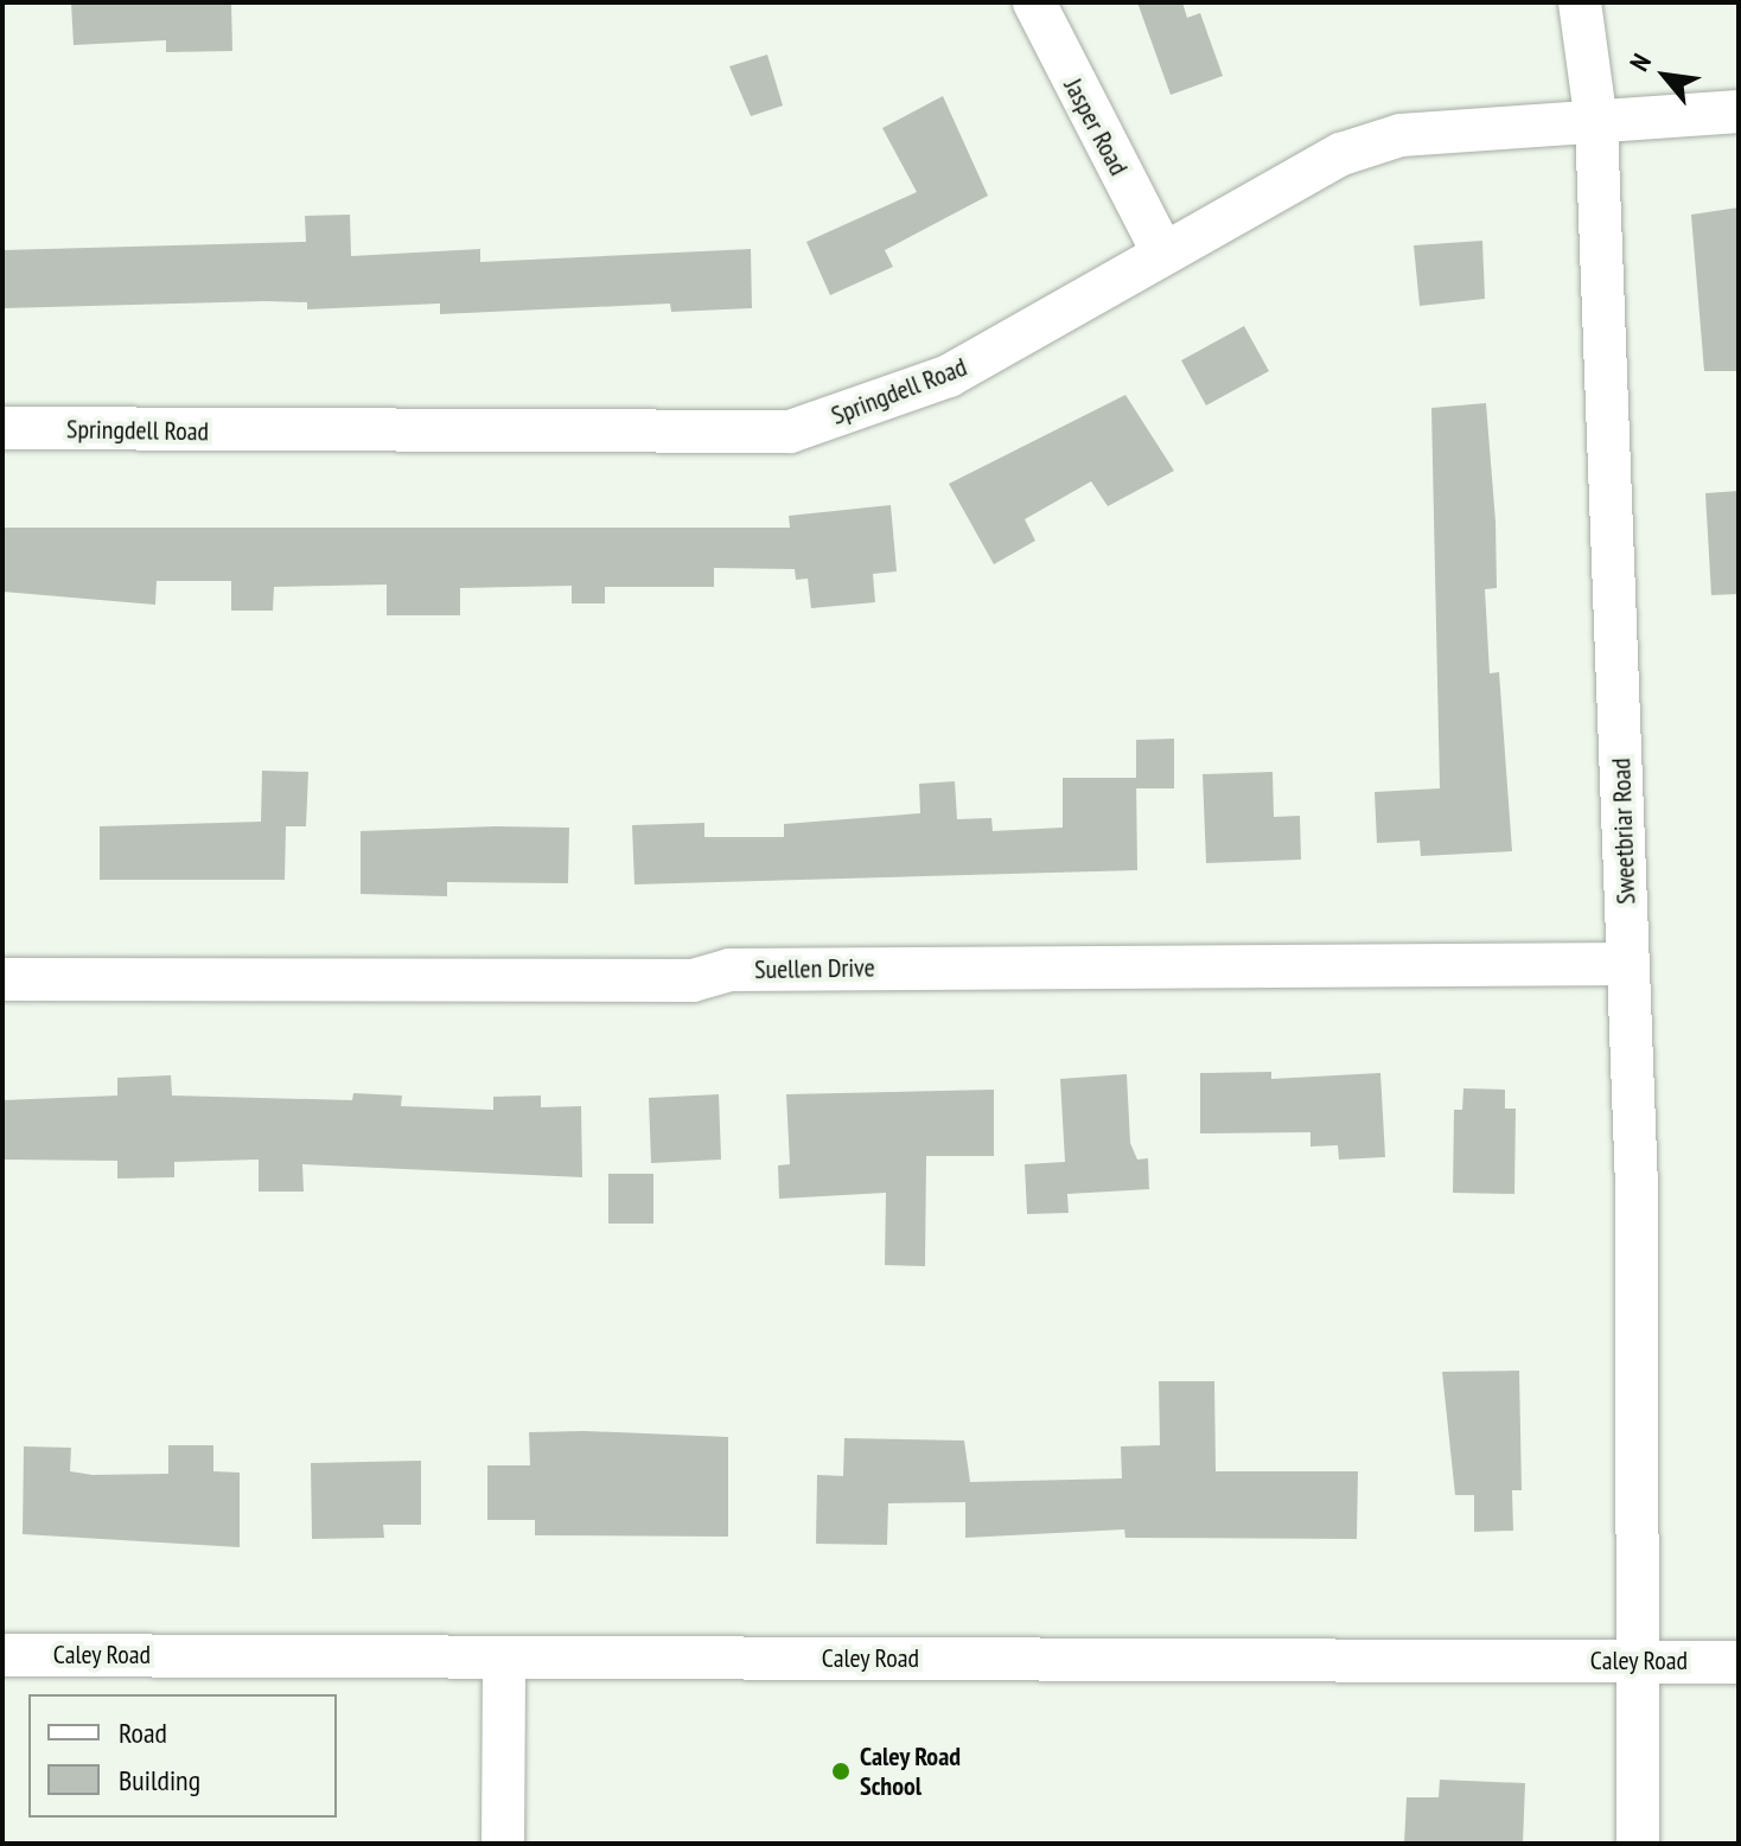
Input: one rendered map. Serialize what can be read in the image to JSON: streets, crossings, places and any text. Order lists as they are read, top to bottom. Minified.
{"streets":{"street":["Jasper Road","Springdell Road","Sweetbriar Road","Suellen Drive","Caley Road"]},"crossings":[["Jasper Road","Springdell Road"],["Springdell Road","Sweetbriar Road"],["Sweetbriar Road","Suellen Drive"],["Sweetbriar Road","Caley Road"]],"places":["Caley Road School"],"legend":["Road","Building"],"north":"top left"}
